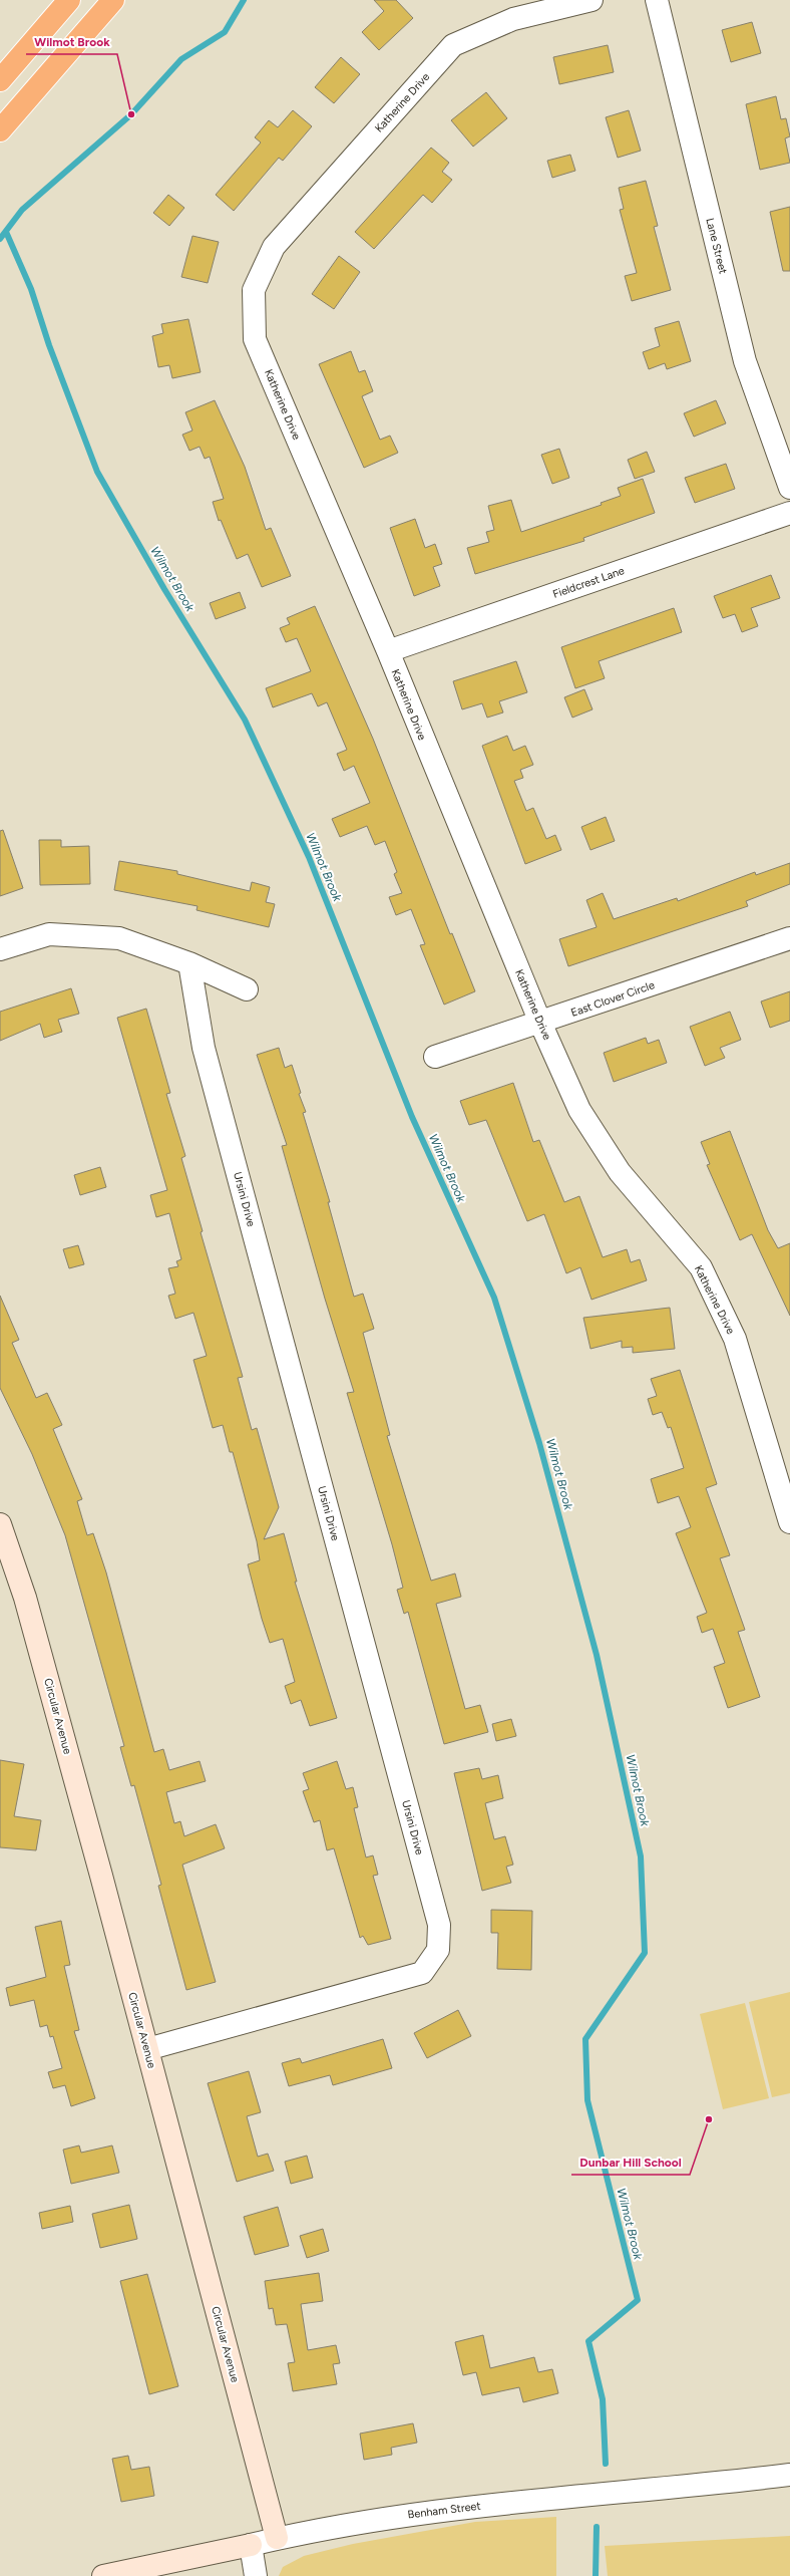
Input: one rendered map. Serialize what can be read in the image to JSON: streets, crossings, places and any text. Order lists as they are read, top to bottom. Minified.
{"streets":{"main road":["Circular Avenue","Benham Street"],"street":["Katherine Drive","Lane Street","Fieldcrest Lane","East Clover Circle","Ursini Drive"]},"crossings":[["Katherine Drive","Fieldcrest Lane"],["Katherine Drive","East Clover Circle"],["Ursini Drive","Circular Avenue"],["Circular Avenue","Benham Street"]],"water":["Wilmot Brook"],"places":["Wilmot Brook","Dunbar Hill School"]}
